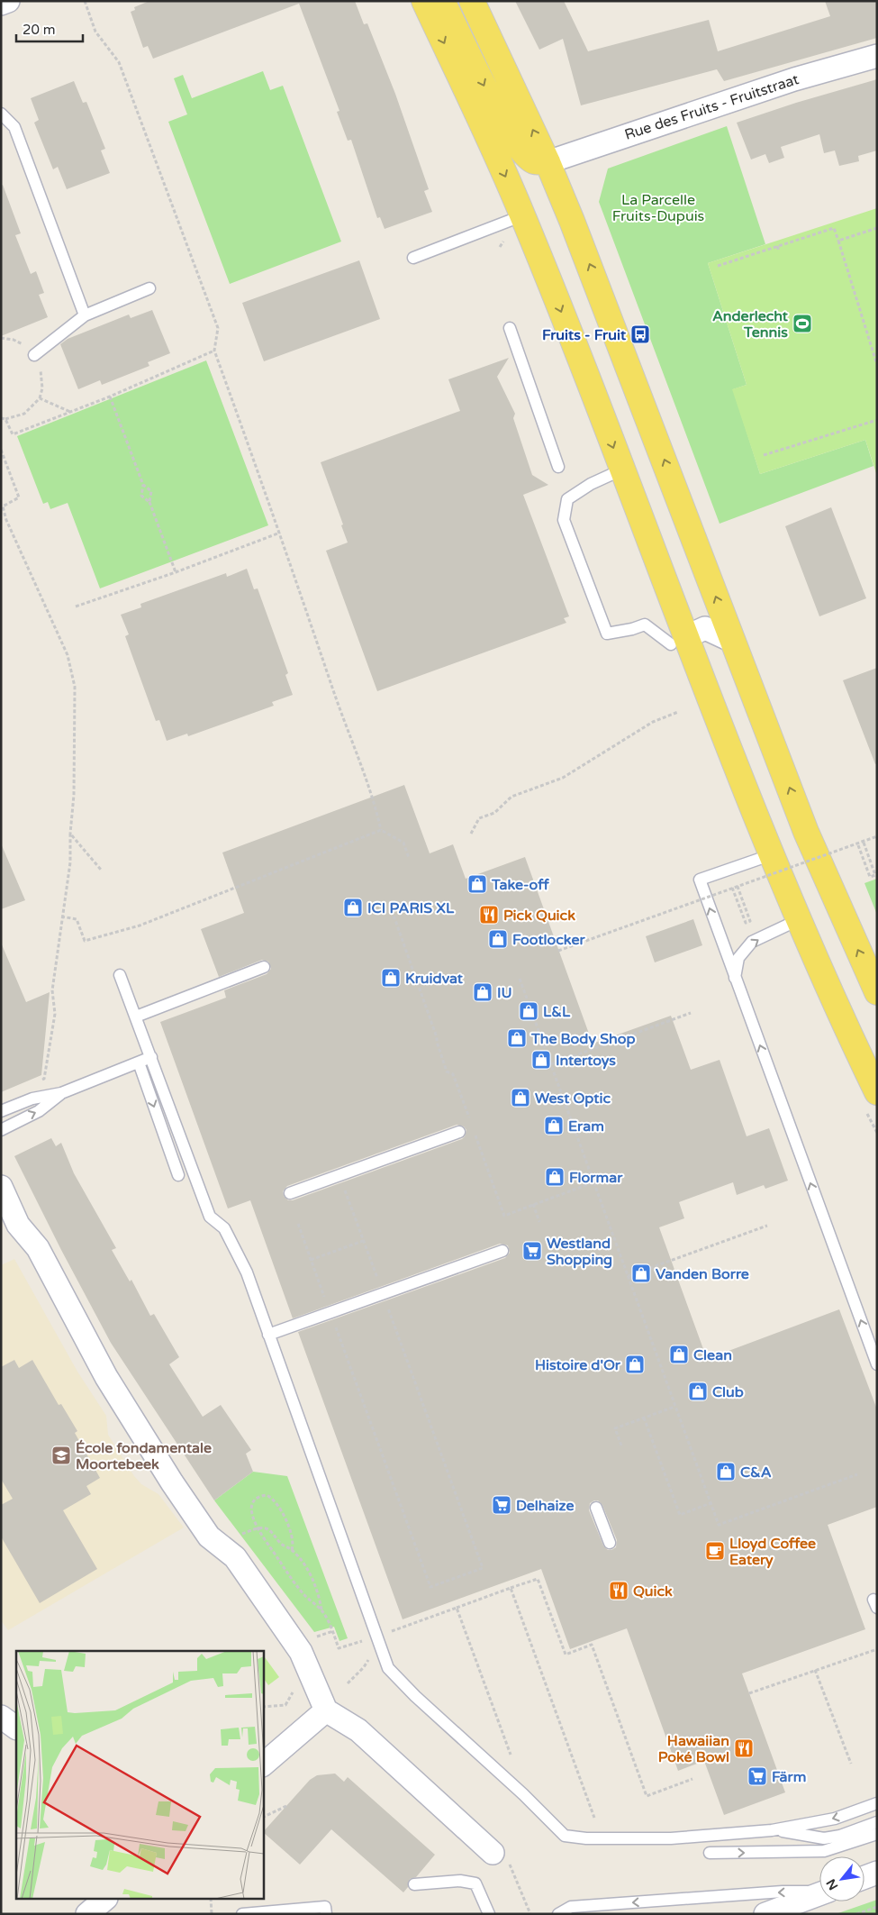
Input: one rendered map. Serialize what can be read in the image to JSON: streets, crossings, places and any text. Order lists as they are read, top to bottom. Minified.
{"streets":{"street":["Rue des Fruits - Fruitstraat"]},"parks":["La Parcelle Fruits-Dupuis"],"places":{"sports":["Anderlecht Tennis"],"bus stop":["Fruits - Fruit"],"shop":["Take-off","ICI PARIS XL","Footlocker","Kruidvat","IU","L&L","The Body Shop","Intertoys","West Optic","Eram","Flormar","Vanden Borre","Clean","Histoire d'Or","Club","C&A"],"restaurant":["Pick Quick","Quick","Hawaiian Poké Bowl"],"supermarket":["Westland Shopping","Delhaize","Färm"],"school or university":["École fondamentale Moortebeek"],"cafe":["Lloyd Coffee Eatery"]},"scale_bar":"20 m","north":"bottom left"}
